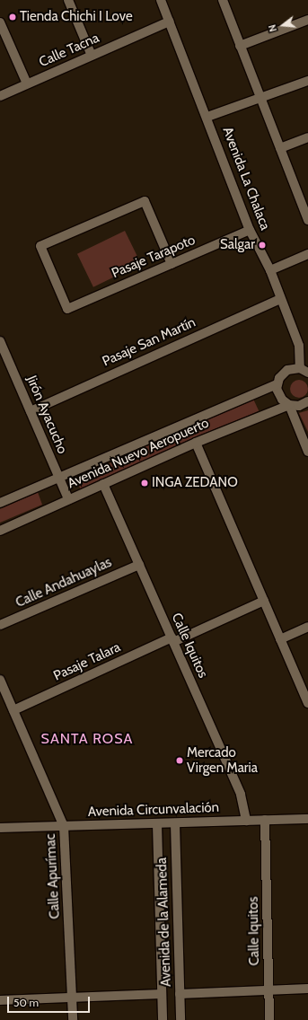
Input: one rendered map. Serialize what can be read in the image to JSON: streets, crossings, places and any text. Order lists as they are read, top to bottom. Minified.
{"streets":{"street":["Calle Tacna","Avenida La Chalaca","Pasaje Tarapoto","Pasaje San Martín","Jirón Ayacucho","Avenida Nuevo Aeropuerto","Calle Andahuaylas","Calle Iquitos","Pasaje Talara","Avenida Circunvalación","Calle Apurímac","Avenida de la Alameda"]},"crossings":[["Calle Tacna","Avenida La Chalaca"],["Avenida La Chalaca","Pasaje Tarapoto"],["Avenida La Chalaca","Pasaje San Martín"],["Pasaje San Martín","Jirón Ayacucho"],["Jirón Ayacucho","Avenida Nuevo Aeropuerto"],["Avenida Nuevo Aeropuerto","Calle Iquitos"],["Calle Andahuaylas","Calle Iquitos"],["Calle Iquitos","Pasaje Talara"],["Calle Iquitos","Avenida Circunvalación"],["Pasaje Talara","Calle Apurímac"],["Avenida Circunvalación","Calle Apurímac"],["Avenida Circunvalación","Avenida de la Alameda"]],"districts":["SANTA ROSA"],"places":["Tienda Chichi I Love","Salgar","INGA ZEDANO","Mercado Virgen Maria"],"scale_bar":"50 m","north":"left"}
